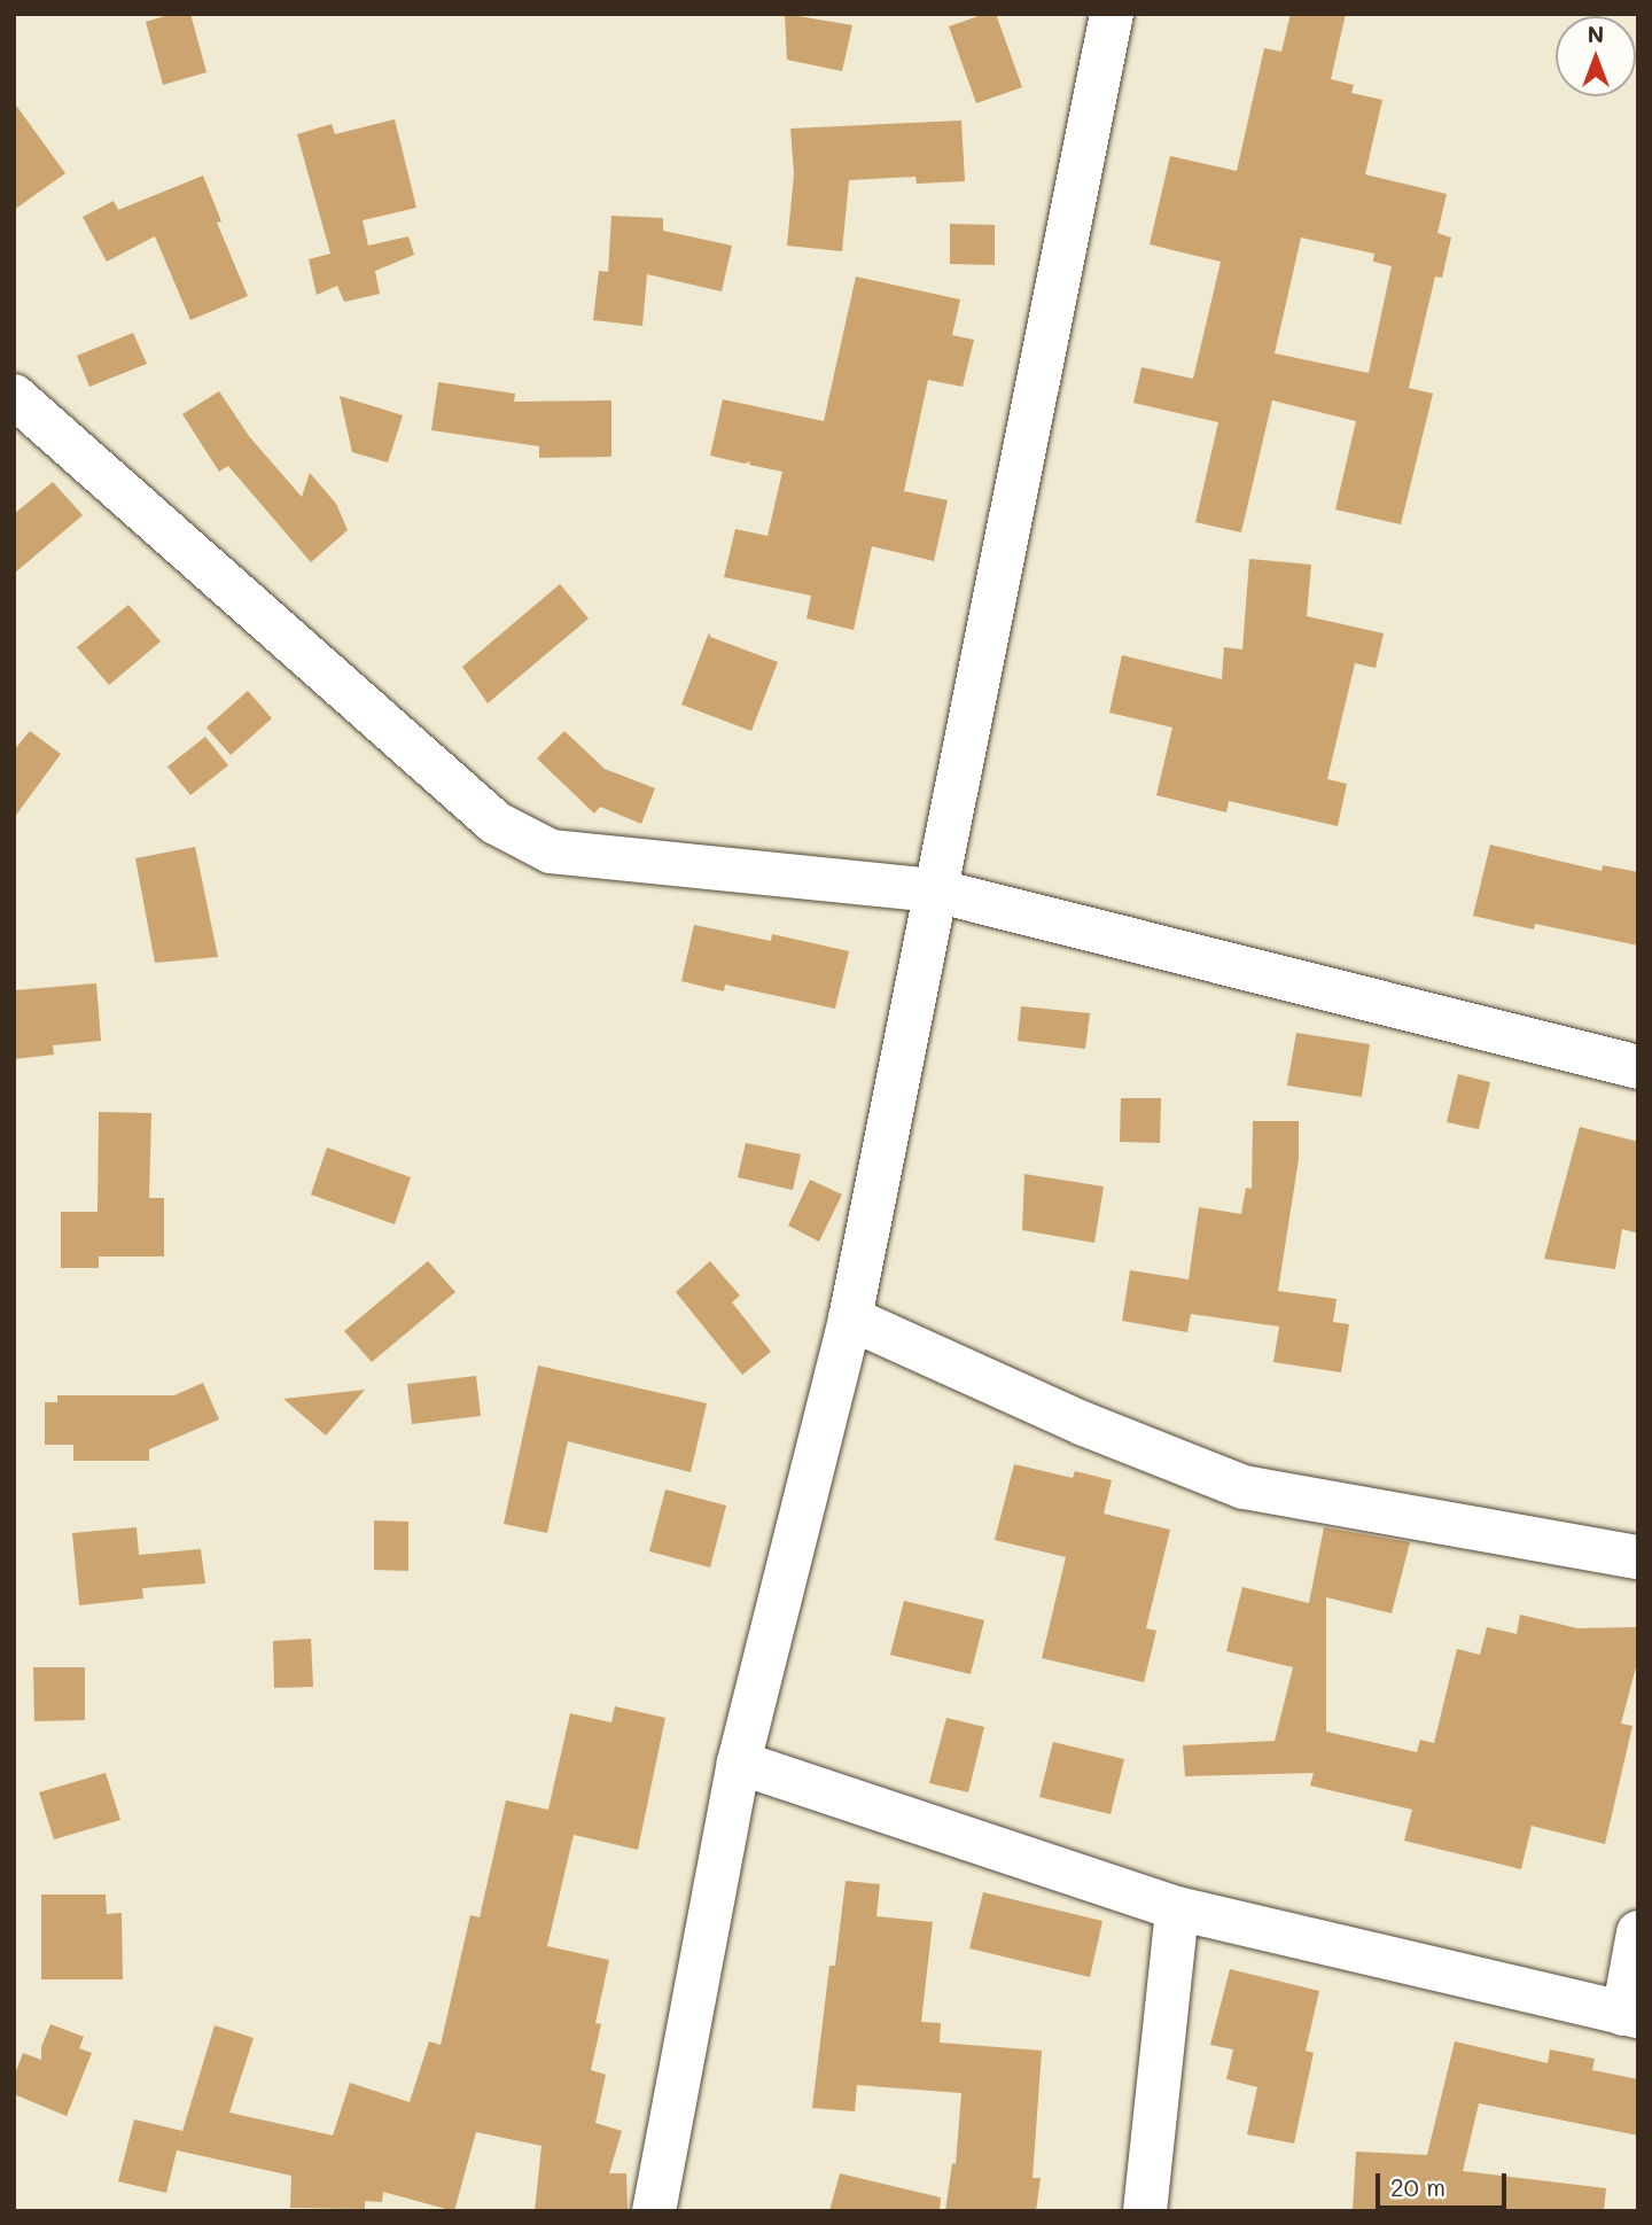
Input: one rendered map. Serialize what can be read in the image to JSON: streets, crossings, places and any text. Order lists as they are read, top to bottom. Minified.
{"scale_bar":"20 m","north":"top"}
